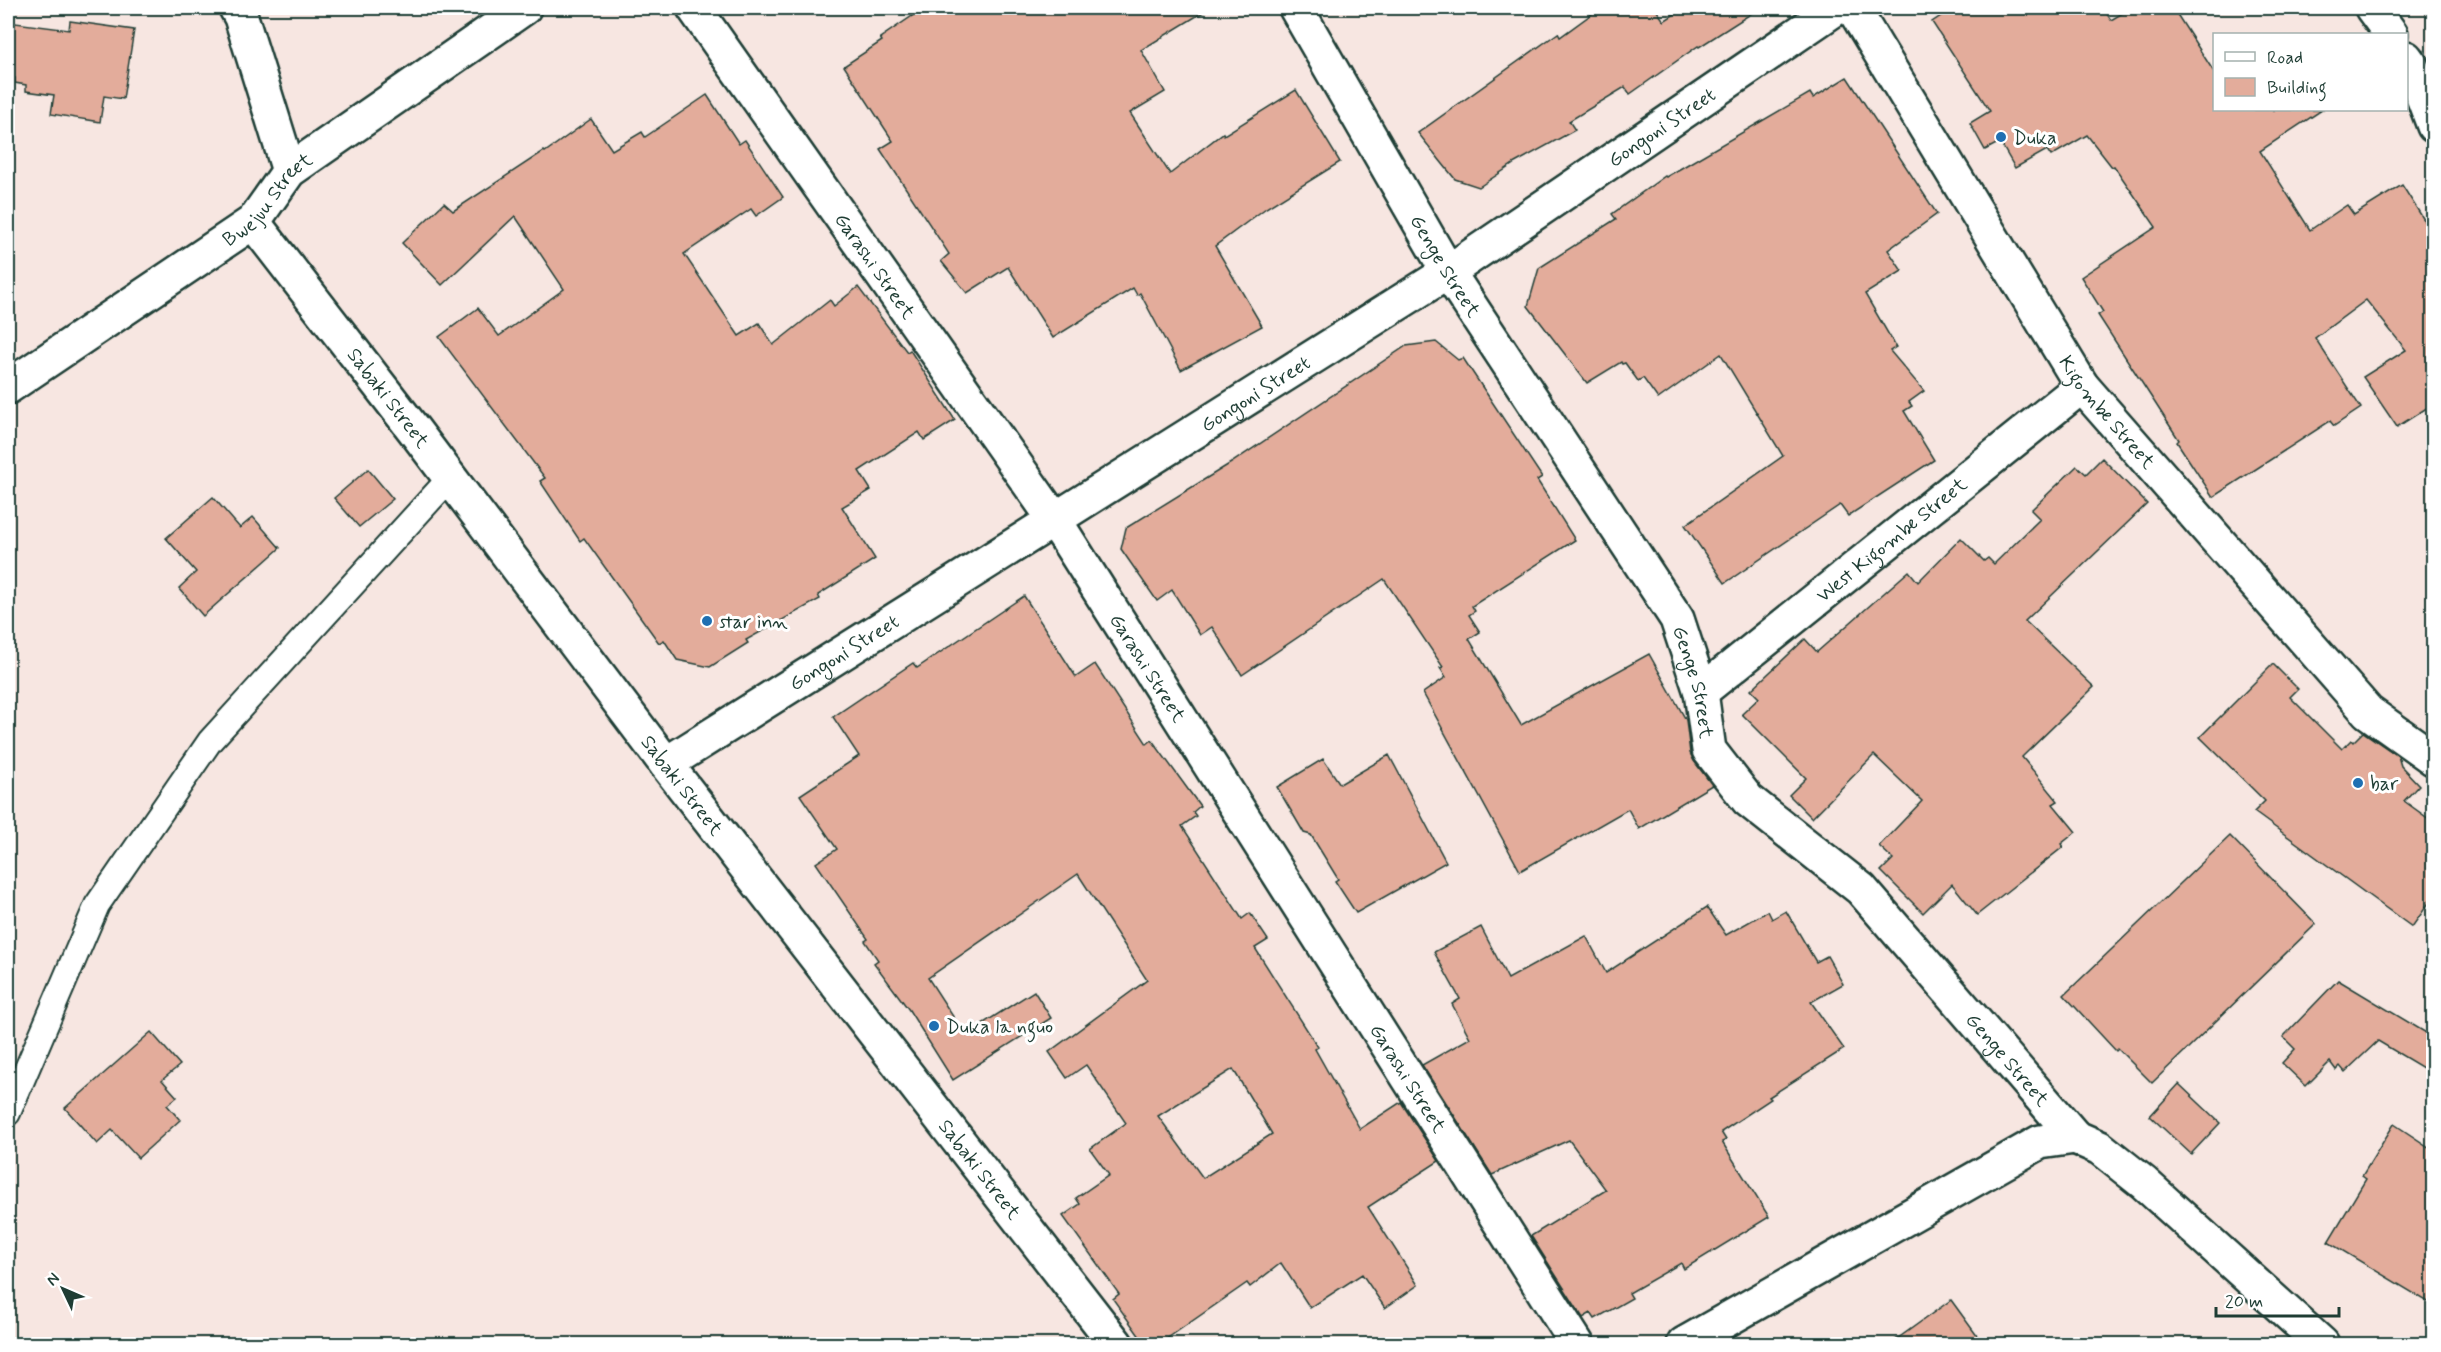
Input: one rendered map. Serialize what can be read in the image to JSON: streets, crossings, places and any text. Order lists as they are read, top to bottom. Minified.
{"streets":{"street":["Gongoni Street","Bwejuu Street","Garashi Street","Genge Street","Sabaki Street","Kigombe Street","West Kigombe Street"]},"crossings":[["Gongoni Street","Garashi Street"],["Gongoni Street","Genge Street"],["Gongoni Street","Sabaki Street"],["Bwejuu Street","Sabaki Street"],["Genge Street","West Kigombe Street"],["Kigombe Street","West Kigombe Street"]],"places":["Duka","star inn","bar","Duka la nguo"],"legend":["Road","Building"],"scale_bar":"20 m","north":"top left"}
